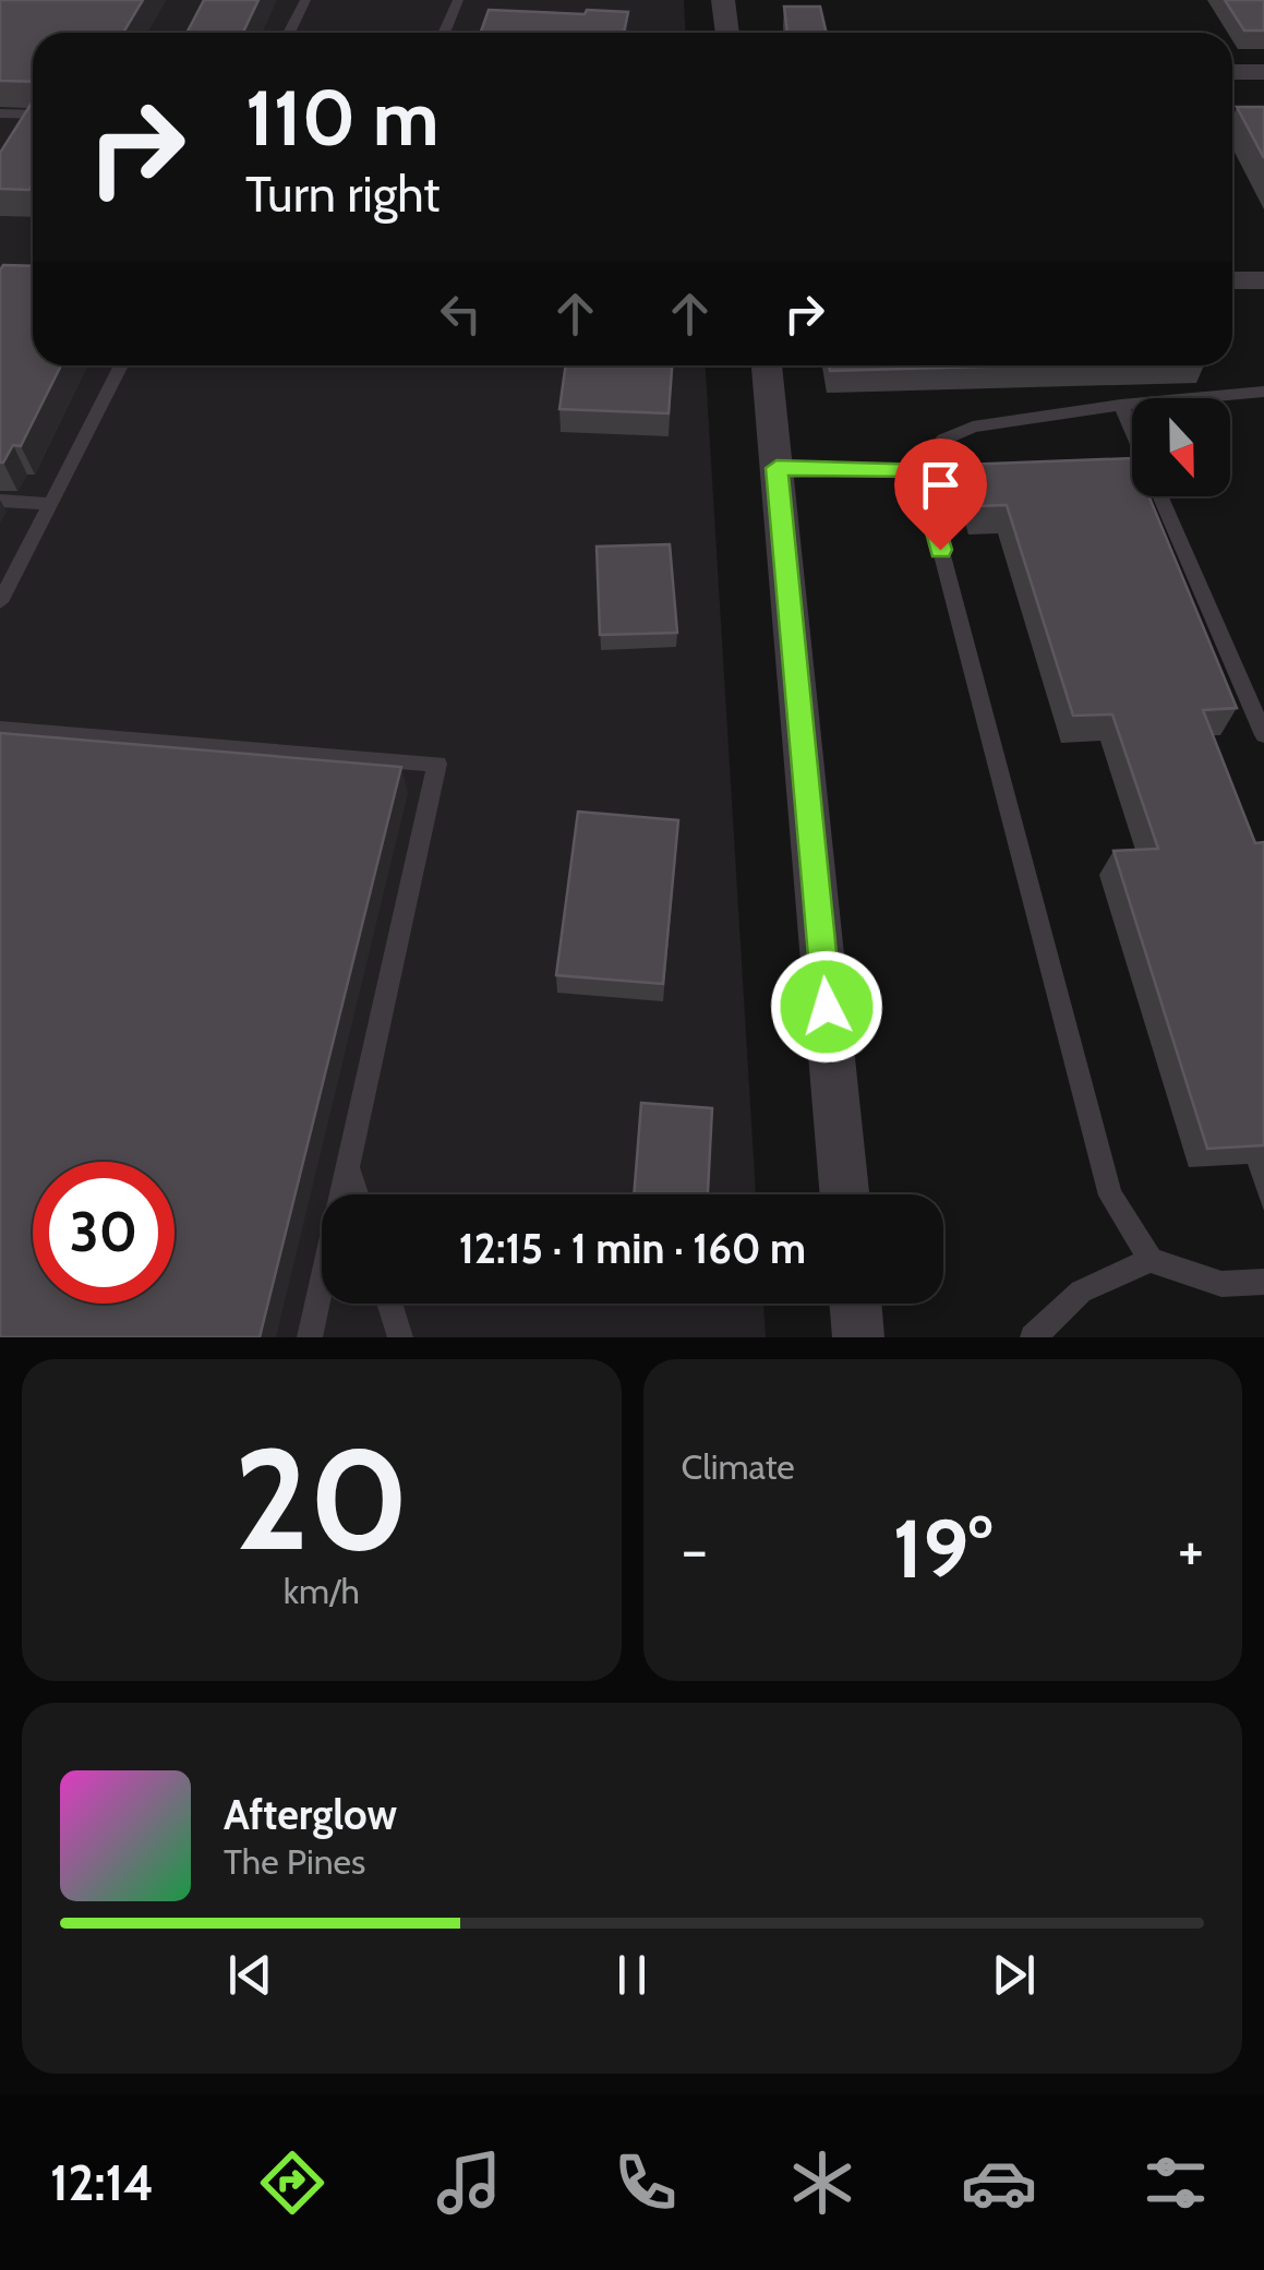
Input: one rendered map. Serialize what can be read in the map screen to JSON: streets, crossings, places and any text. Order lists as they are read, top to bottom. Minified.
{"north":"bottom","page":{"turn":["110 m","Turn right"],"limit":"30","trip":"12:15 · 1 min · 160 m","tile":[["20","km/h"],"Climate"],"heat":["−","19°","+"],"song":["Afterglow","The Pines"],"tabs":"12:14"}}
